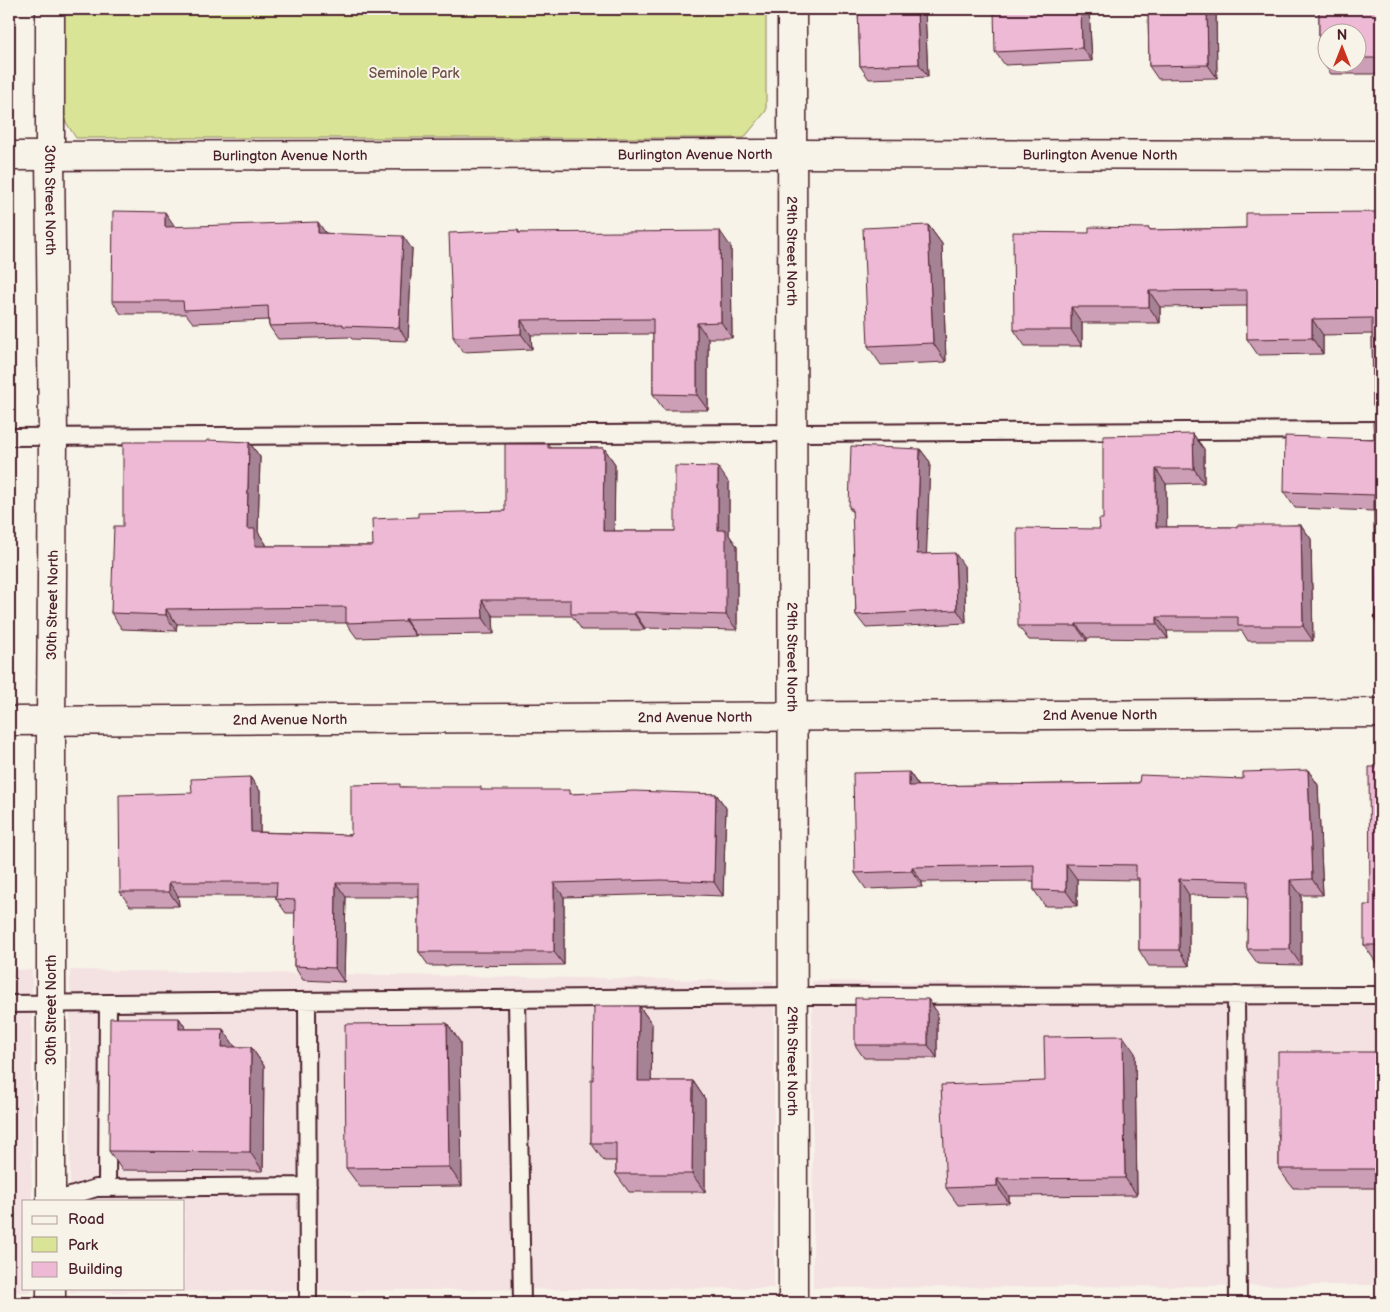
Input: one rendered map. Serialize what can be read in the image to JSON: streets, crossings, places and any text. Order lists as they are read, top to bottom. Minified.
{"streets":{"street":["Burlington Avenue North","30th Street North","29th Street North","2nd Avenue North"]},"crossings":[["Burlington Avenue North","30th Street North"],["Burlington Avenue North","29th Street North"],["30th Street North","2nd Avenue North"],["29th Street North","2nd Avenue North"]],"parks":["Seminole Park"],"legend":["Road","Park","Building"],"north":"top"}
